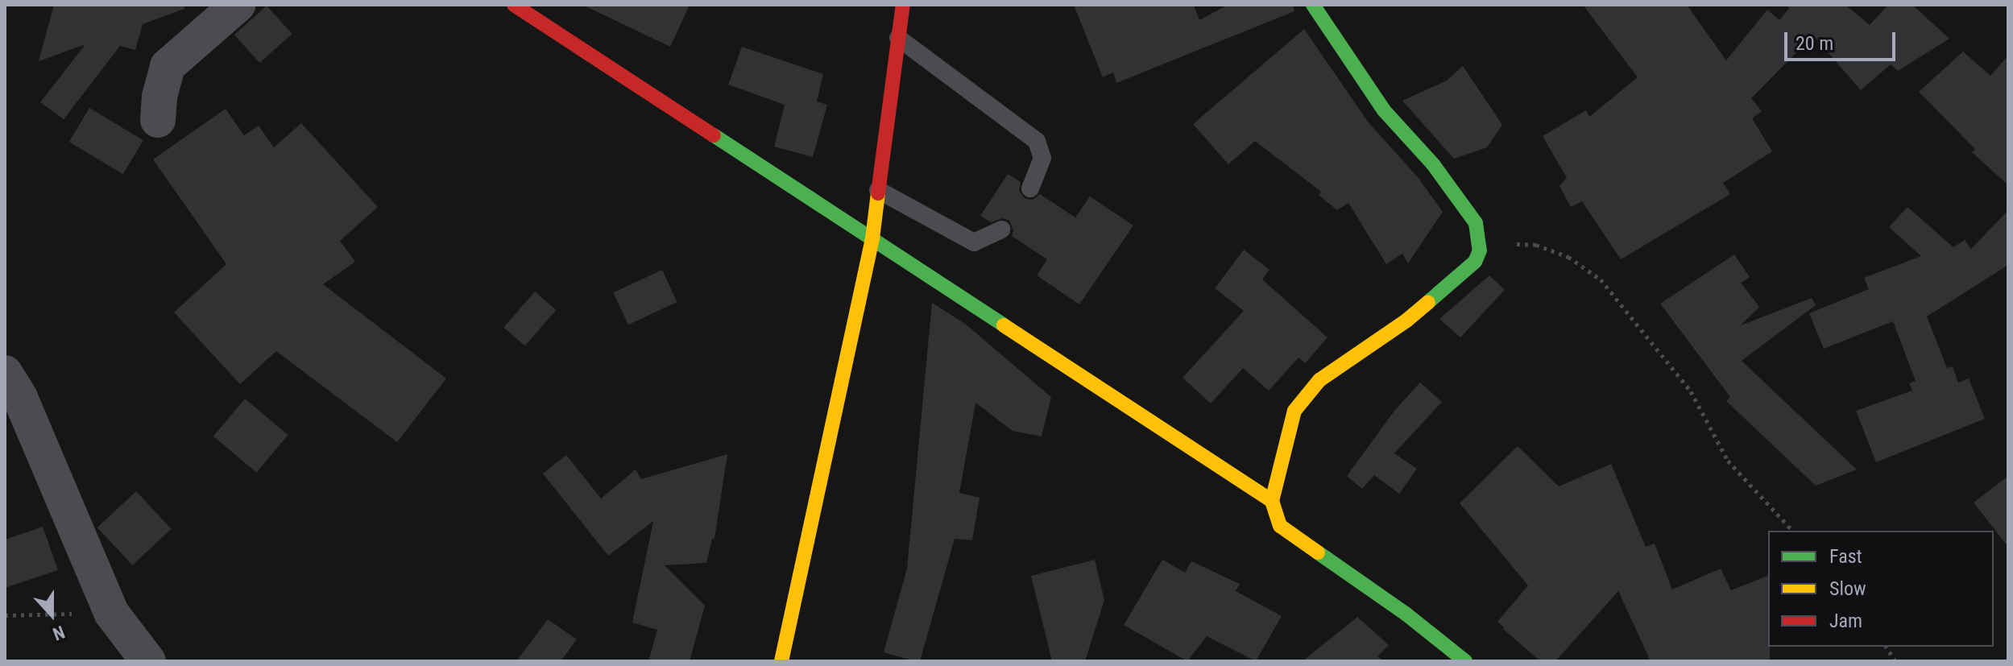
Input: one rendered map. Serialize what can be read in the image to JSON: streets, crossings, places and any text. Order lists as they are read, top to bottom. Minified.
{"legend":["Fast","Slow","Jam"],"scale_bar":"20 m","north":"bottom"}
